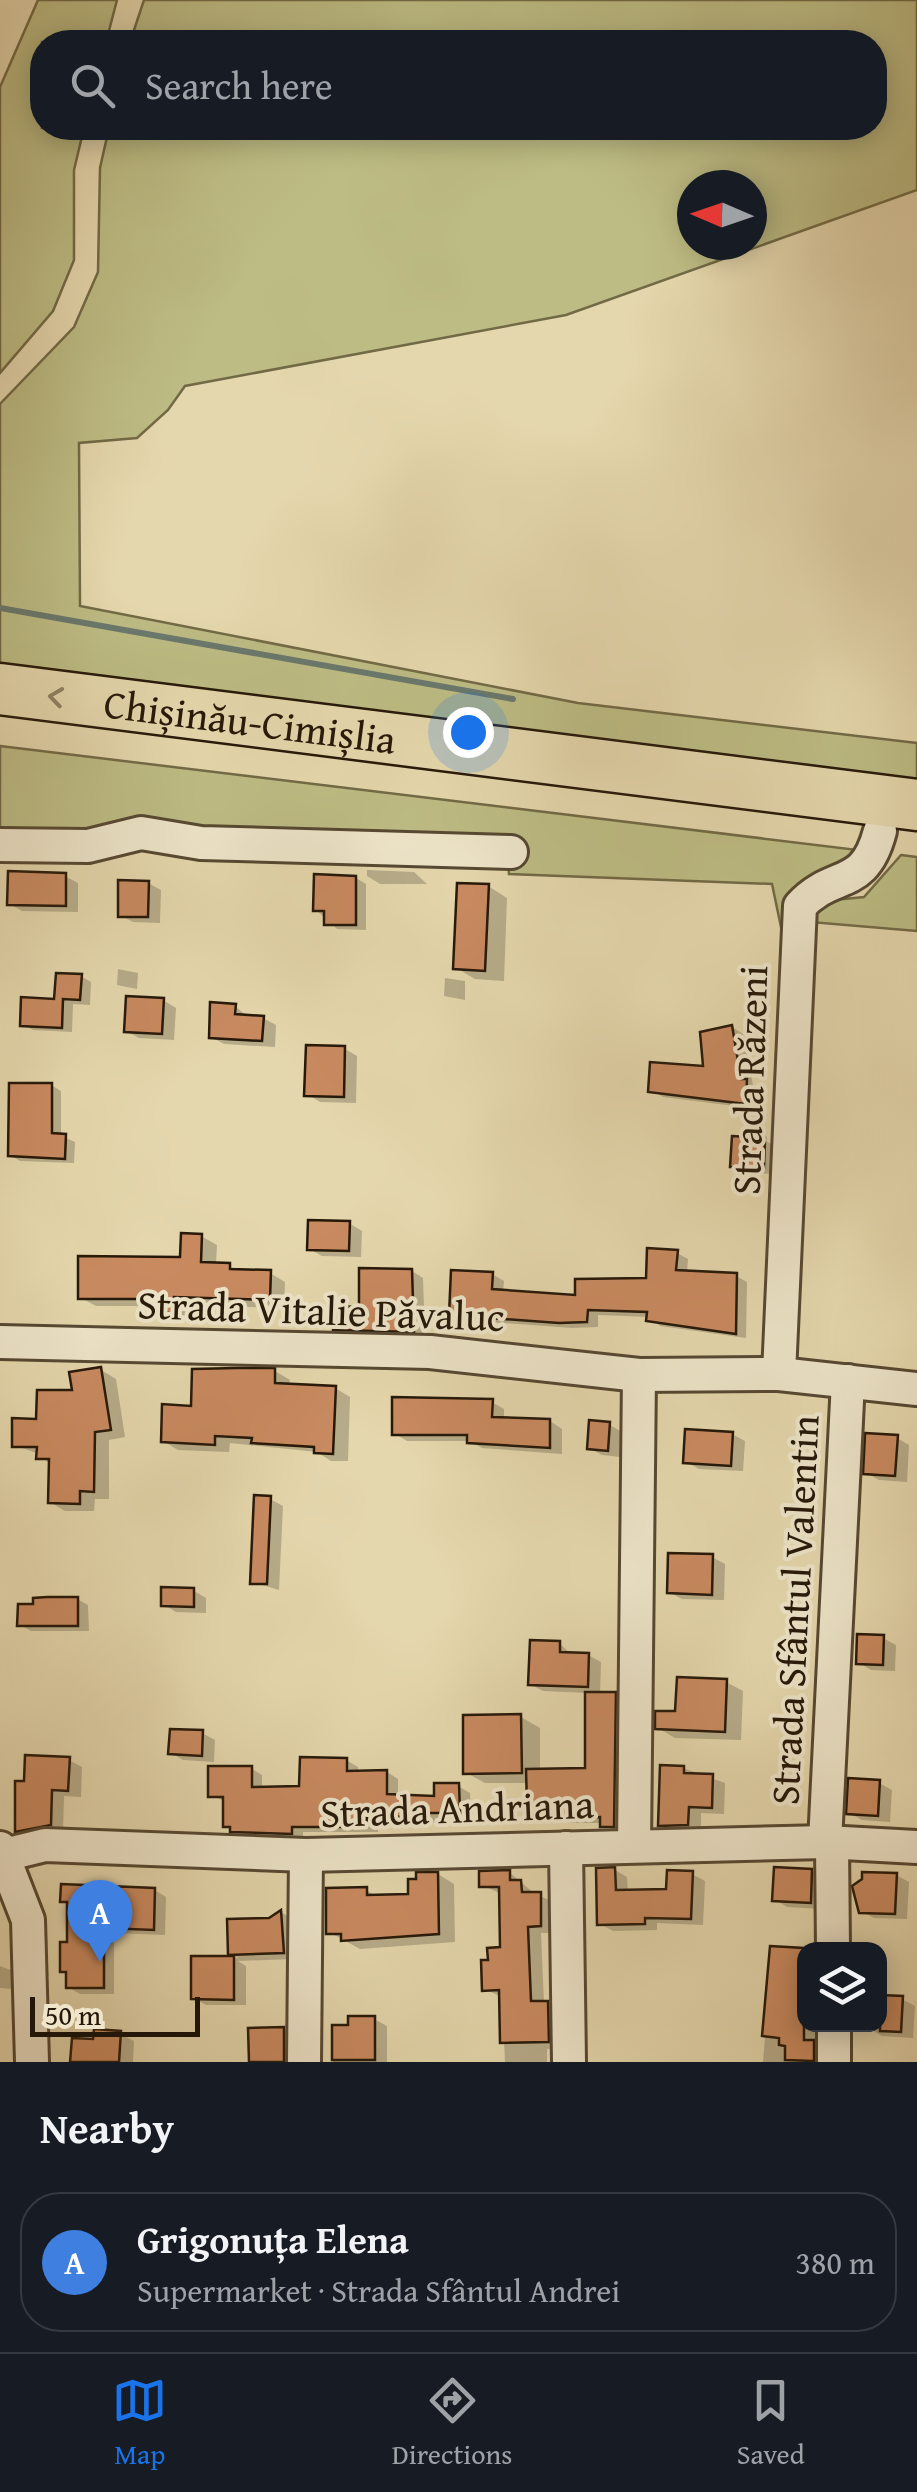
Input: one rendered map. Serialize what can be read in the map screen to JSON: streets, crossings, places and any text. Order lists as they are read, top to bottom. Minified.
{"streets":{"highway":["Chișinău-Cimișlia"],"street":["Strada Răzeni","Strada Vitalie Păvaluc","Strada Sfântul Valentin","Strada Andriana"]},"crossings":[["Chișinău-Cimișlia","Strada Răzeni"],["Strada Răzeni","Strada Vitalie Păvaluc"],["Strada Vitalie Păvaluc","Strada Sfântul Valentin"],["Strada Sfântul Valentin","Strada Andriana"]],"scale_bar":"50 m","north":"left","page":{"search":"Search here","pins":"A","scale":"50 m","heading":"Nearby","list":[{"mark":"A","name":"Grigonuța Elena","note":"Supermarket · Strada Sfântul Andrei","value":"380 m"}],"nav":["Map","Directions","Saved"]}}
